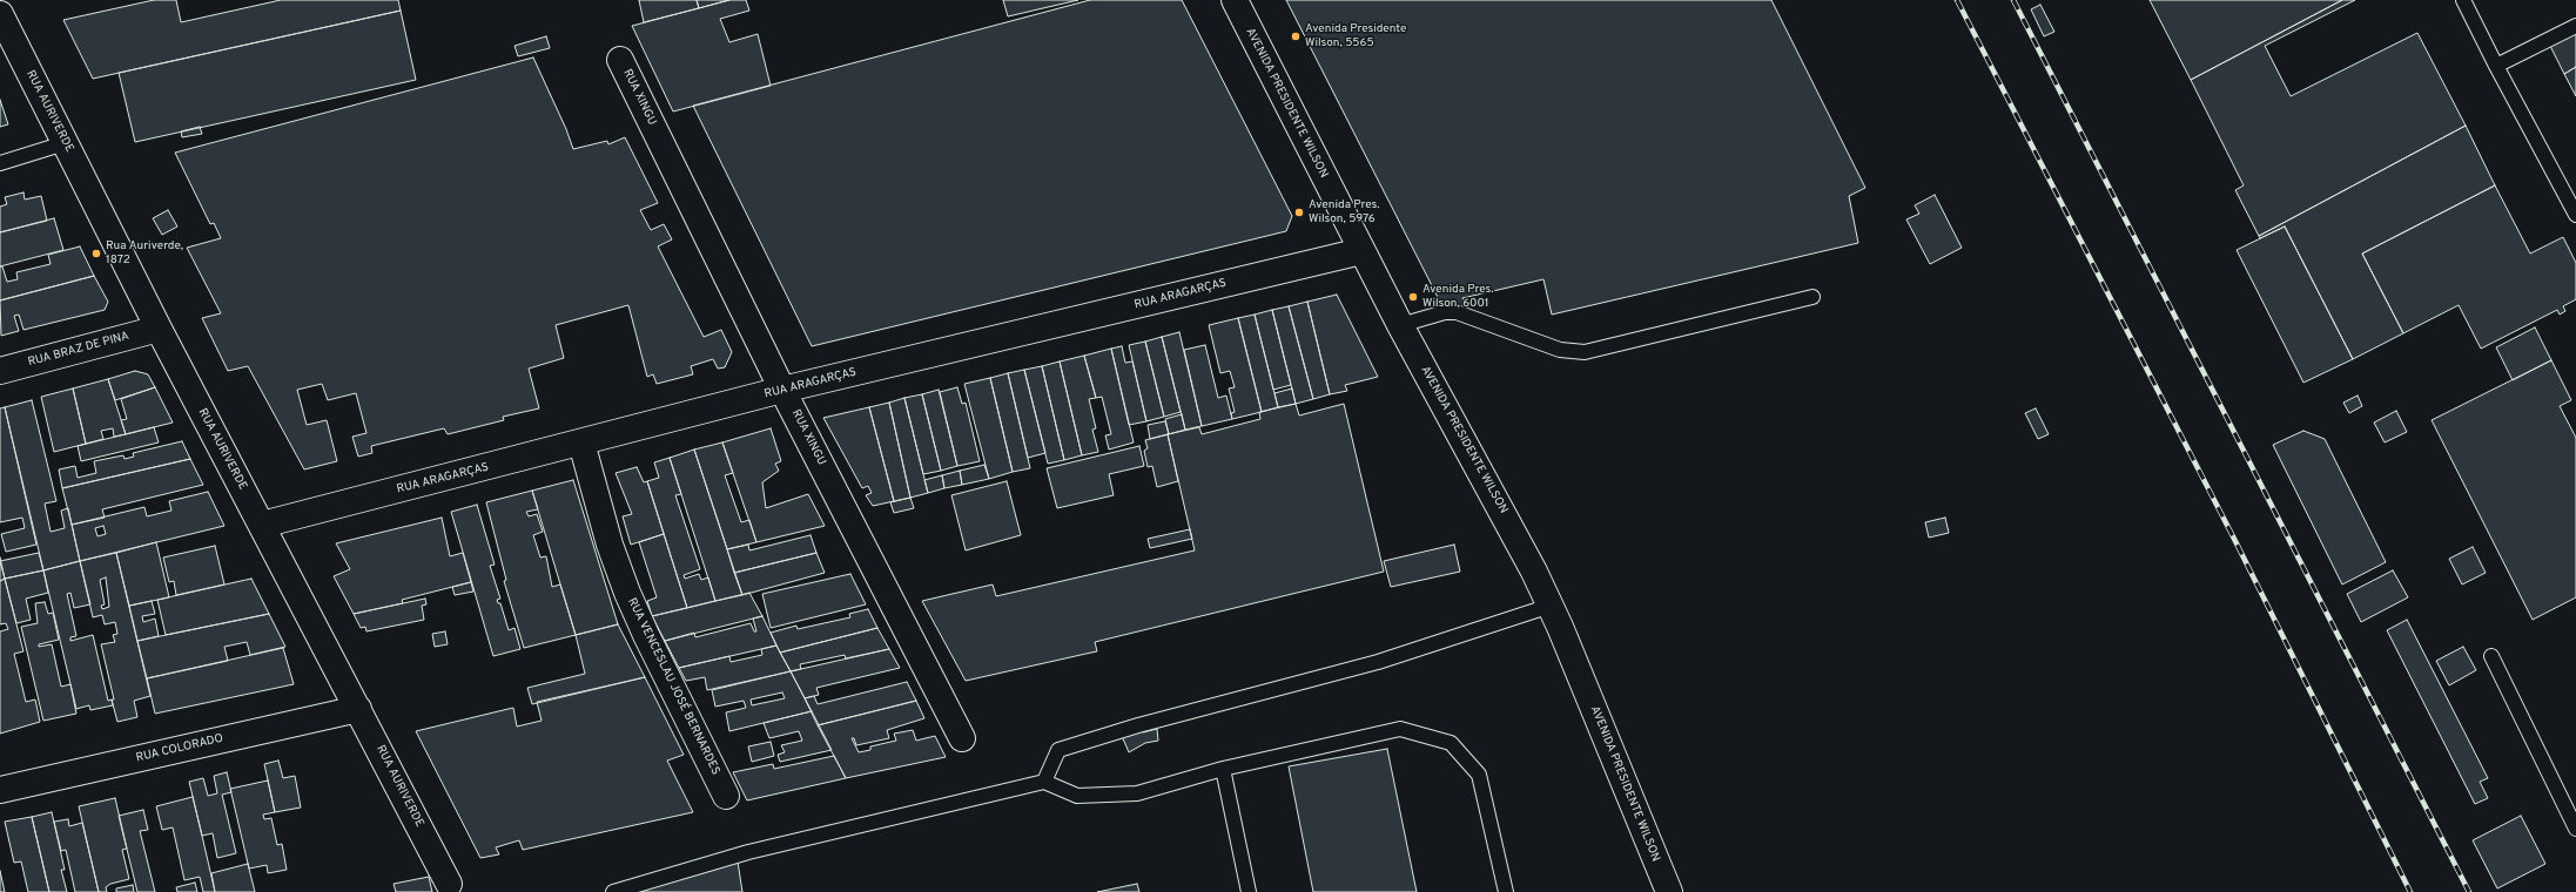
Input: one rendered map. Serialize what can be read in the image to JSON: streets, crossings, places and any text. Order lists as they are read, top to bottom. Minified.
{"streets":{"street":["RUA XINGU","AVENIDA PRESIDENTE WILSON","RUA AURIVERDE","RUA ARAGARÇAS","RUA BRAZ DE PINA","RUA VENCESLAU JOSÉ BERNARDES","RUA COLORADO"]},"crossings":[["RUA XINGU","RUA ARAGARÇAS"],["AVENIDA PRESIDENTE WILSON","RUA ARAGARÇAS"],["RUA AURIVERDE","RUA ARAGARÇAS"],["RUA AURIVERDE","RUA BRAZ DE PINA"],["RUA AURIVERDE","RUA COLORADO"],["RUA ARAGARÇAS","RUA VENCESLAU JOSÉ BERNARDES"]],"places":["Avenida Presidente Wilson, 5565","Avenida Pres. Wilson, 5976","Rua Auriverde, 1872","Avenida Pres. Wilson, 6001"]}
